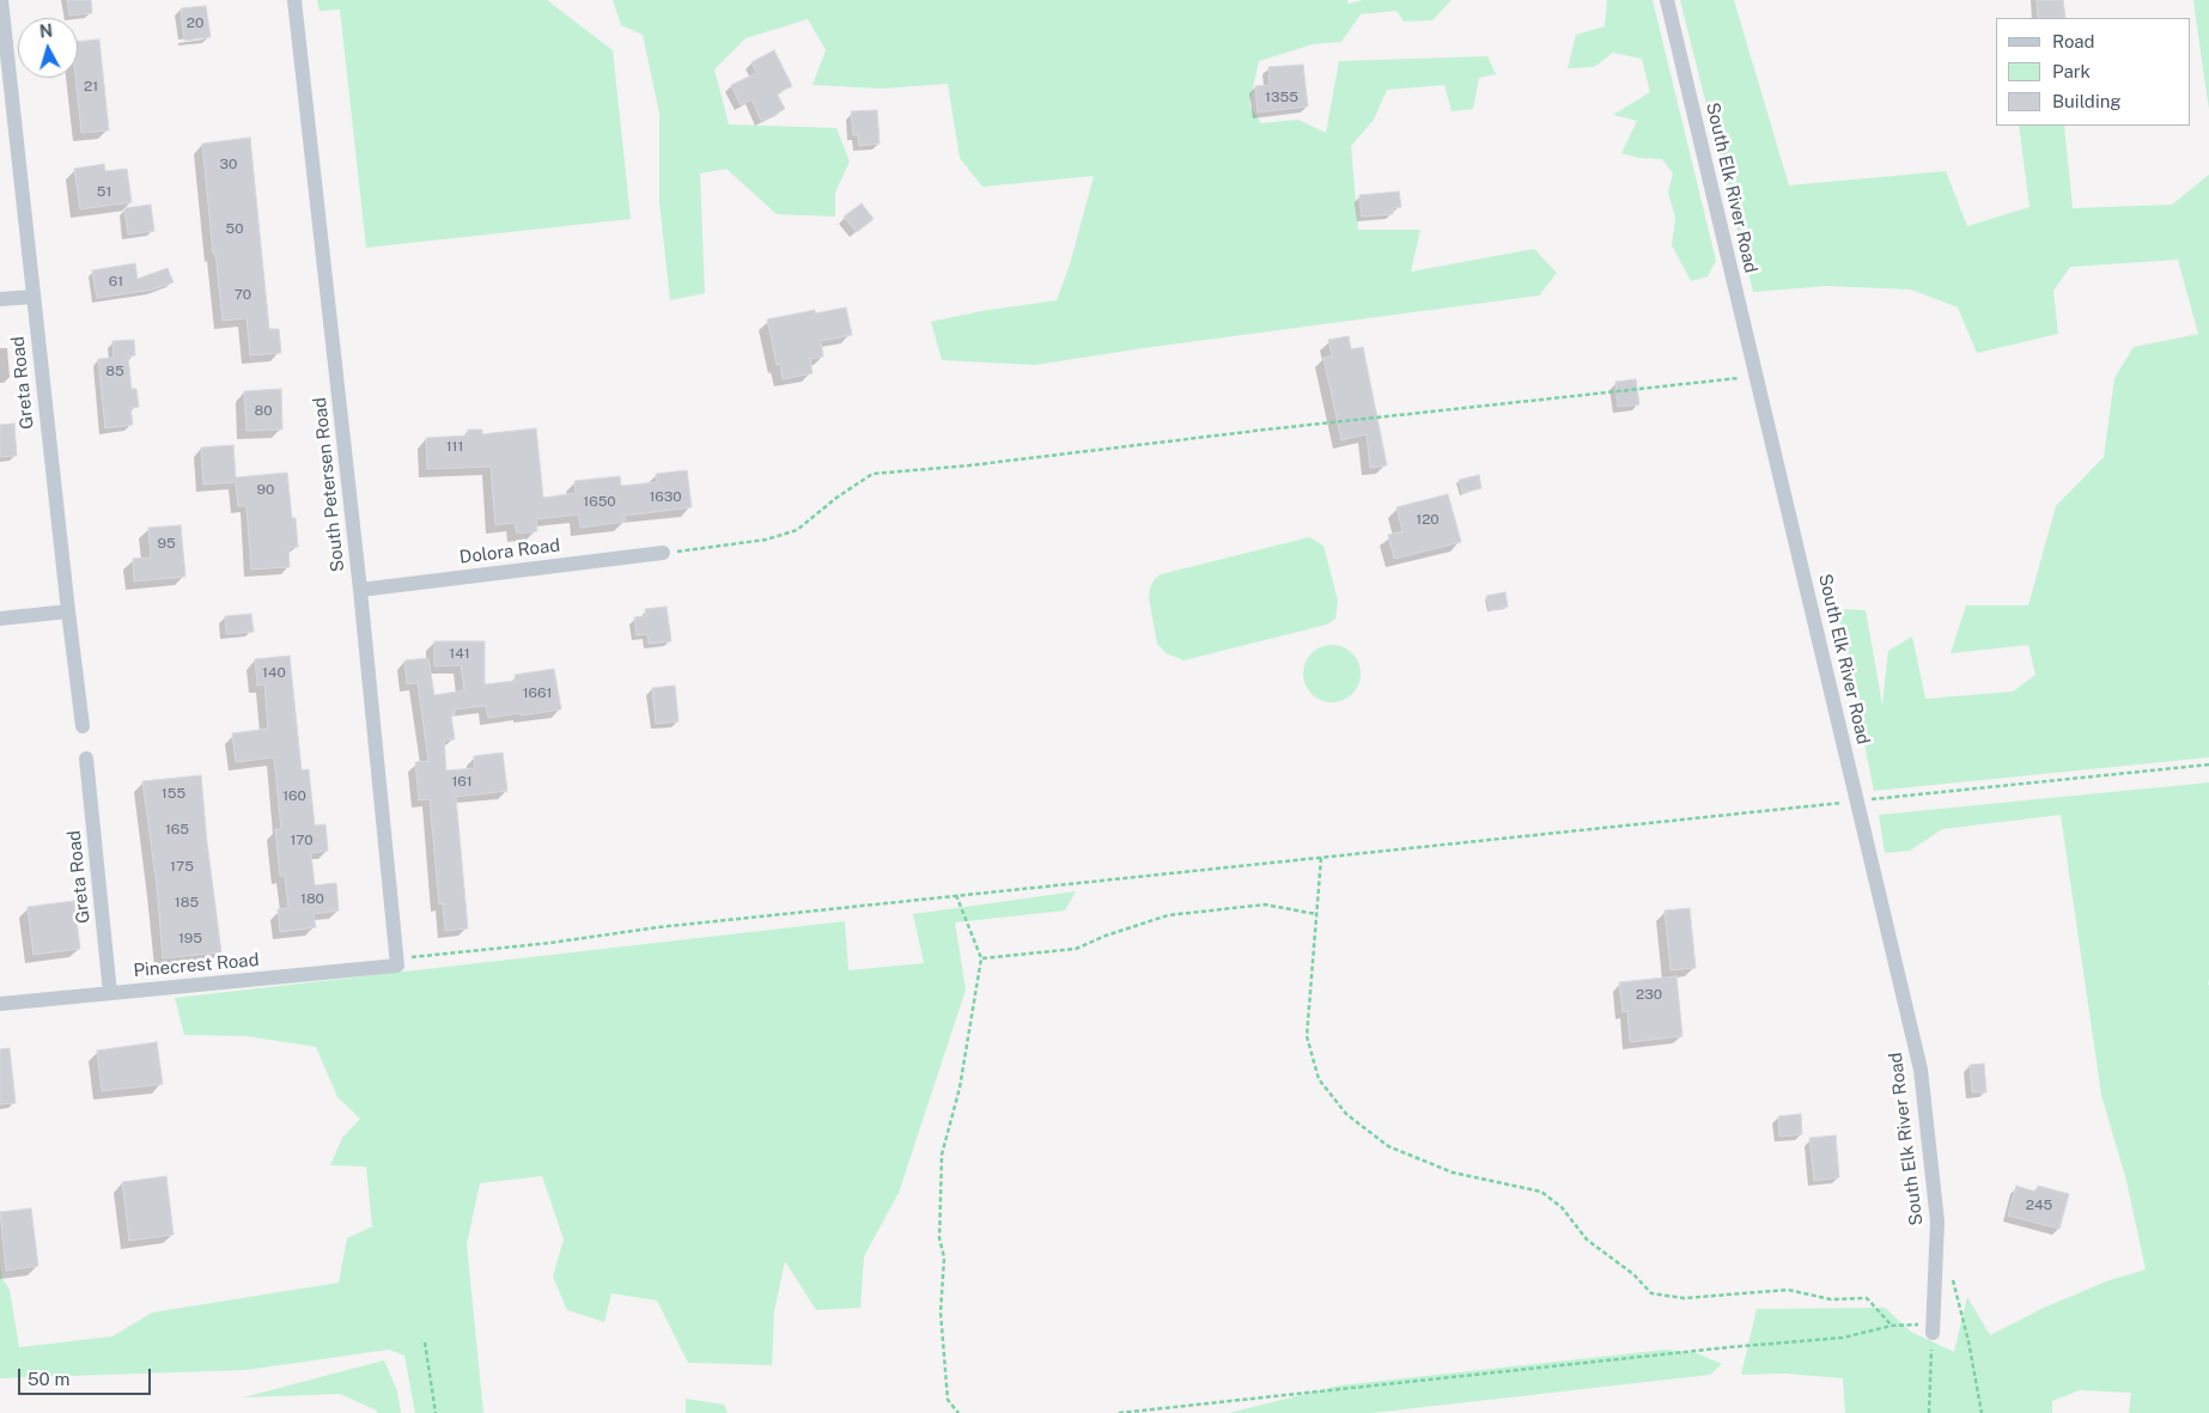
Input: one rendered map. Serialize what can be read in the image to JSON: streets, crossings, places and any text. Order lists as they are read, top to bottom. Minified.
{"streets":{"street":["South Elk River Road","Greta Road","South Petersen Road","Dolora Road","Pinecrest Road"]},"crossings":[["Greta Road","Pinecrest Road"],["South Petersen Road","Dolora Road"],["South Petersen Road","Pinecrest Road"]],"house_numbers":["20","21","1355","30","51","50","61","70","85","80","111","90","1630","1650","120","95","141","140","1661","161","155","160","165","170","175","180","185","195","230","245"],"legend":["Road","Park","Building"],"scale_bar":"50 m","north":"top"}
